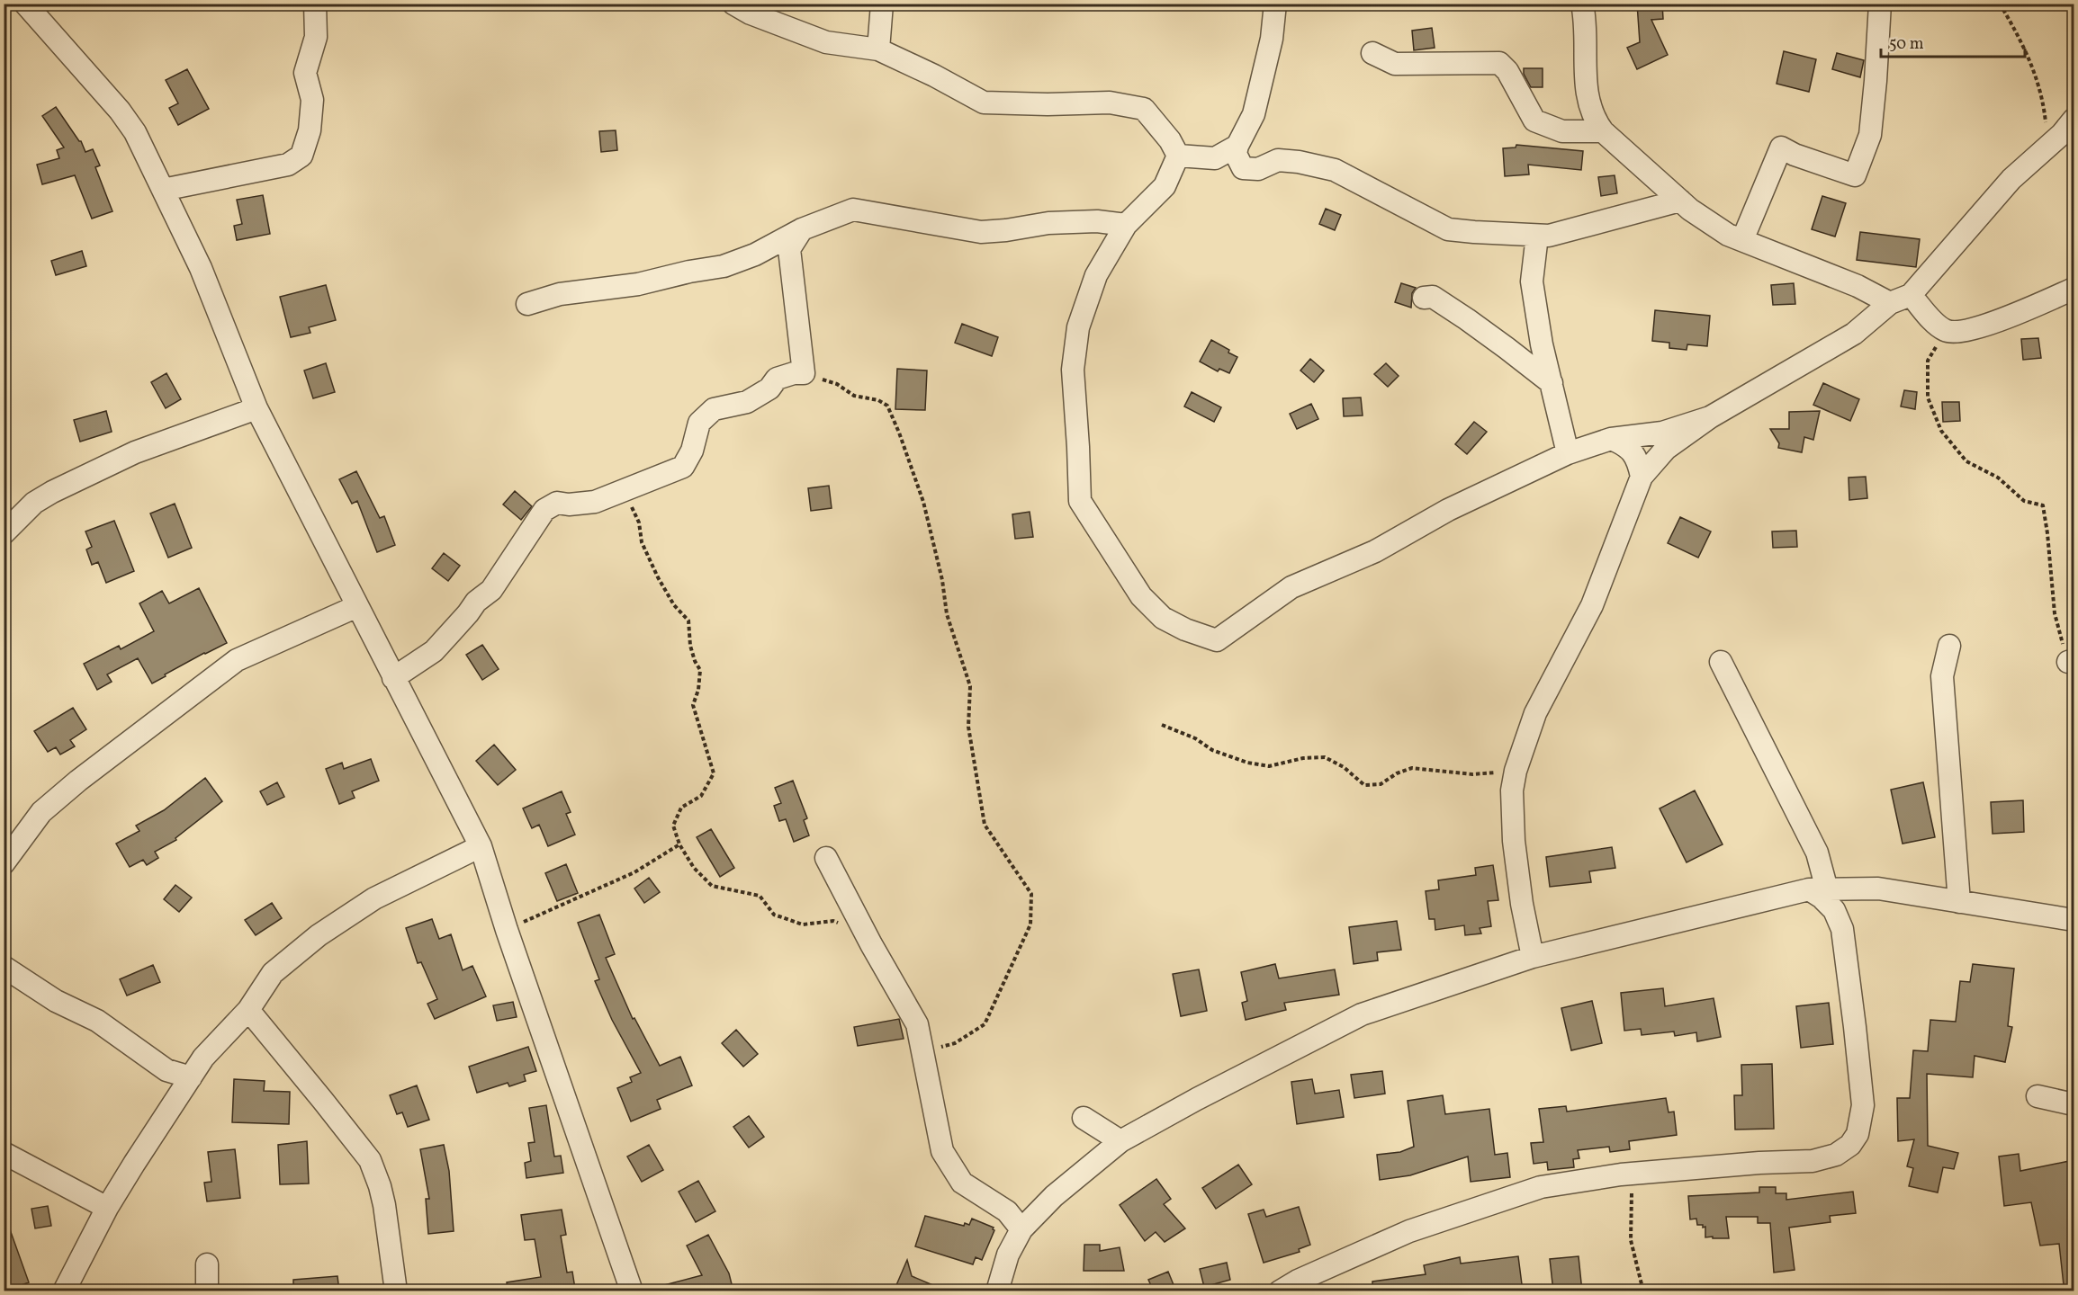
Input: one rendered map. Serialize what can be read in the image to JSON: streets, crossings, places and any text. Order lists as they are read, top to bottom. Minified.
{"scale_bar":"50 m"}
